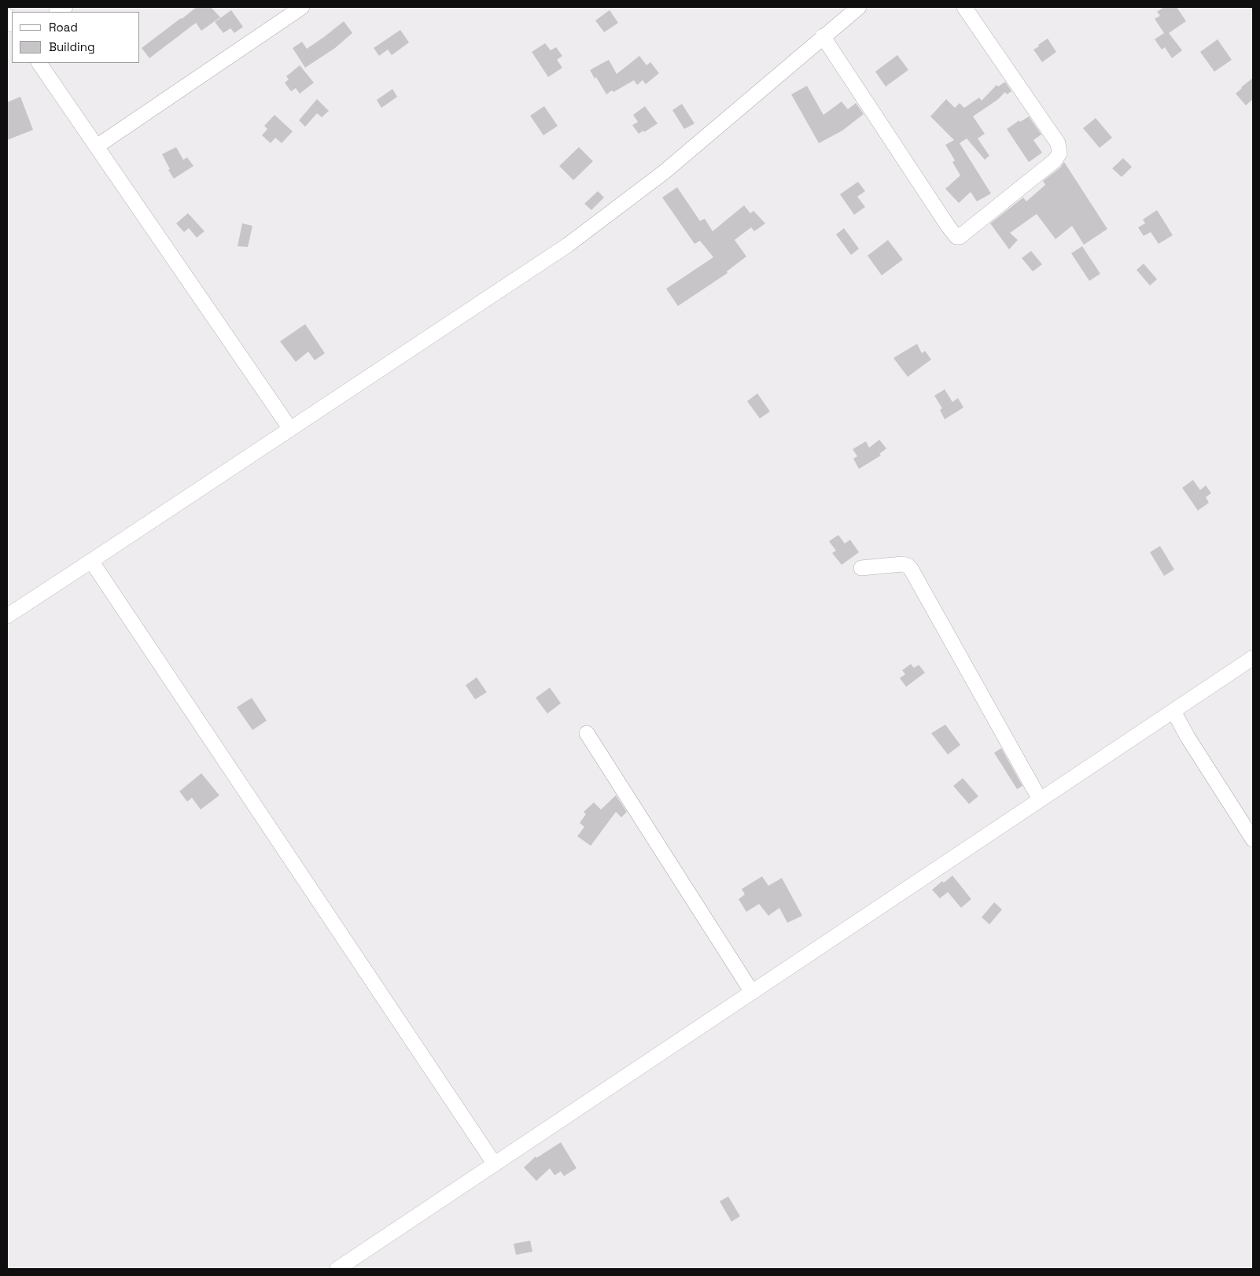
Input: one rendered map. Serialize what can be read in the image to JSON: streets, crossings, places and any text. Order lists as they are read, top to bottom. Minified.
{"legend":["Road","Building"]}
